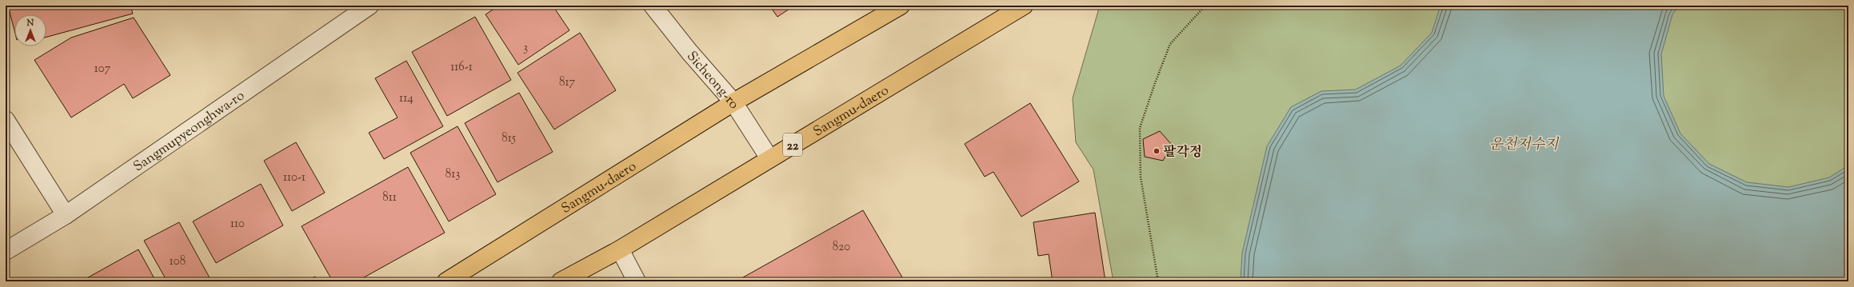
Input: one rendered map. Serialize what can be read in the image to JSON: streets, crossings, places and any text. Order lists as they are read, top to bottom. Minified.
{"streets":{"main road":["Sangmu-daero","22"],"street":["Sicheong-ro","Sangmupyeonghwa-ro"]},"crossings":[["Sicheong-ro","Sangmu-daero"]],"water":["운천저수지"],"places":["팔각정"],"house_numbers":["3","116-1","107","817","114","815","813","110-1","811","110","820","108"],"north":"top"}
